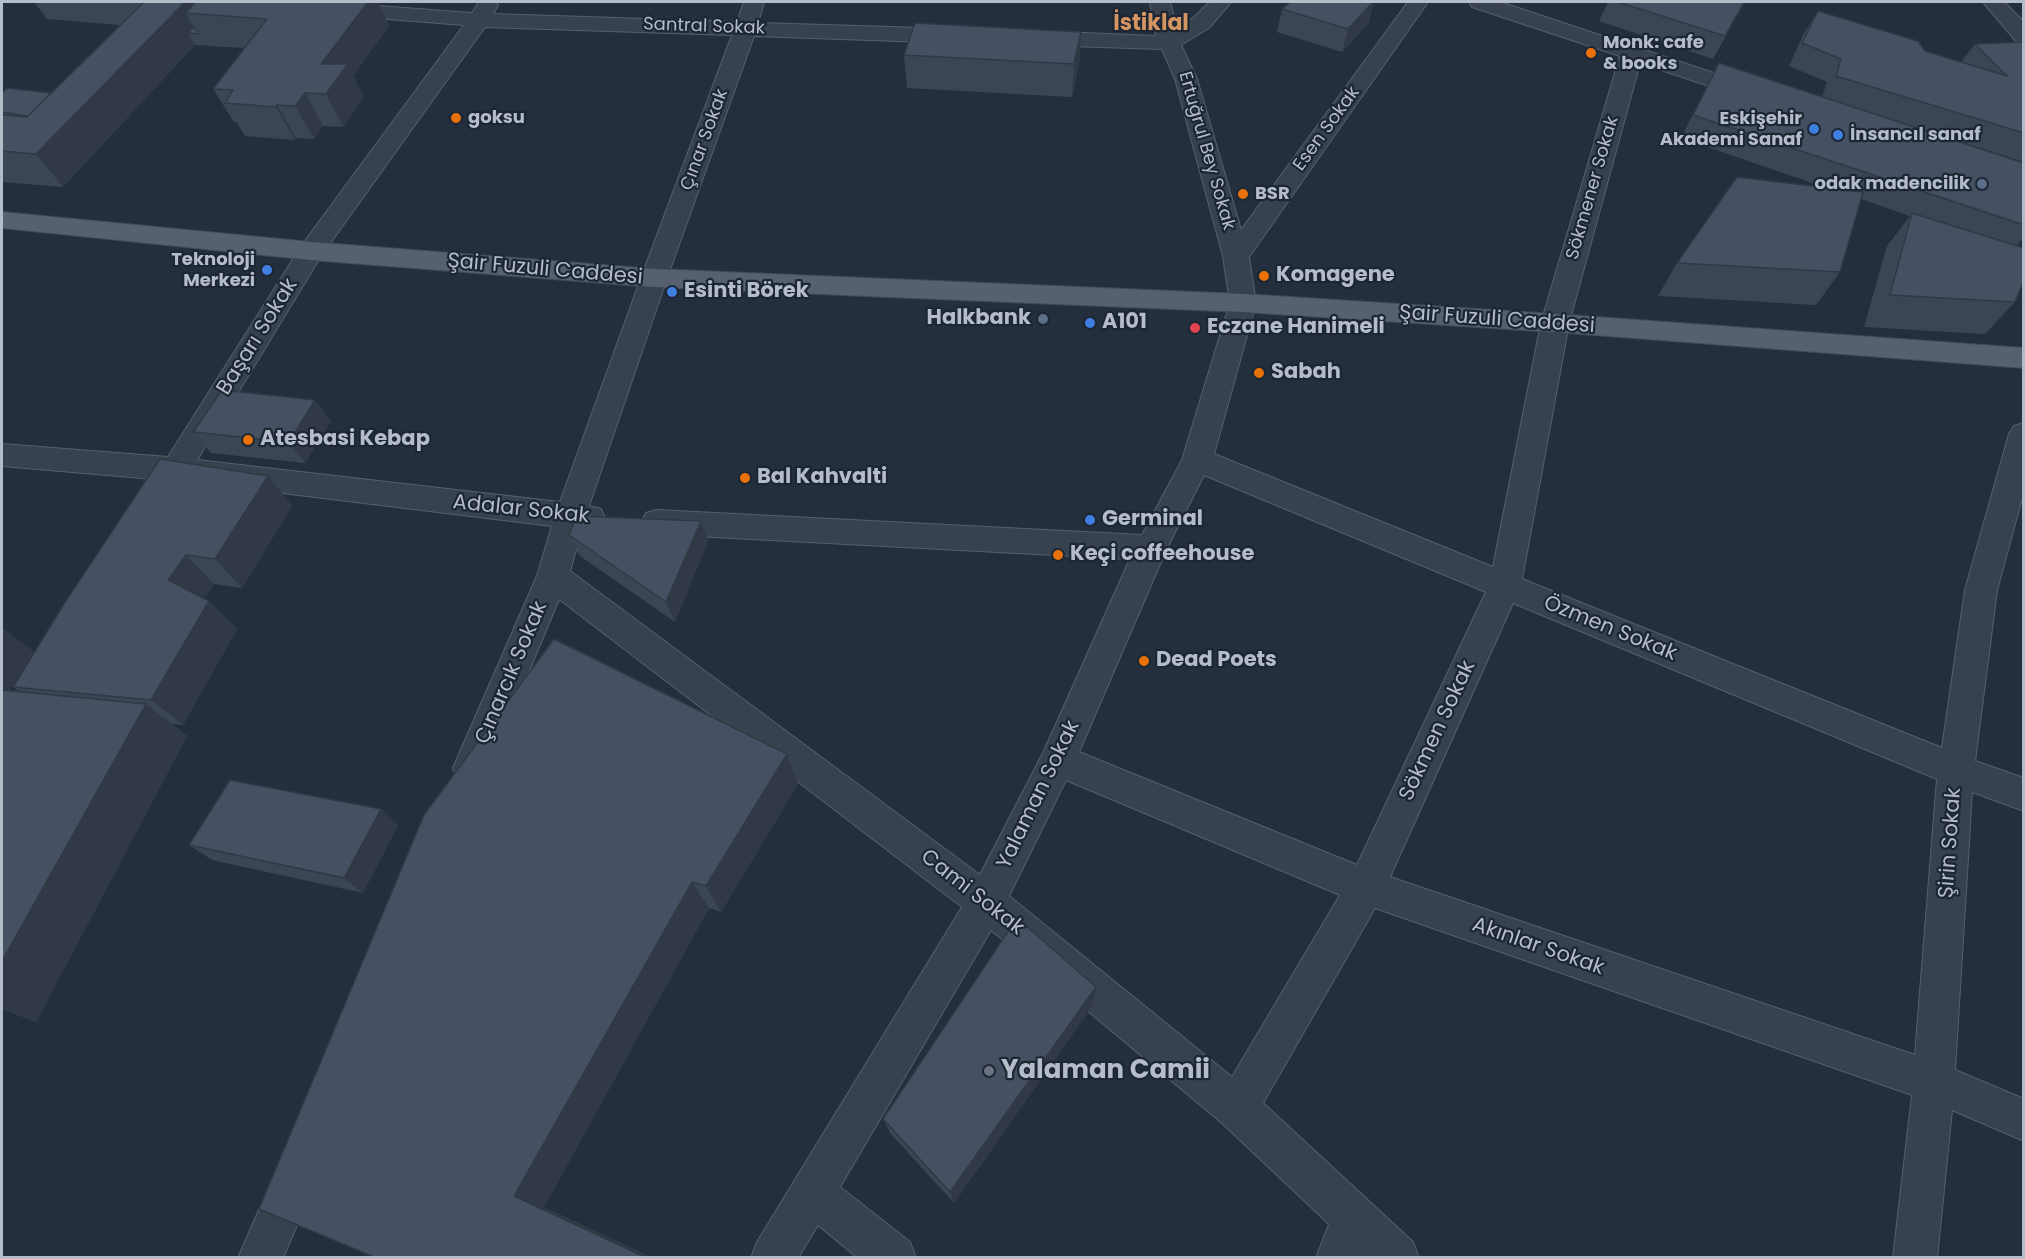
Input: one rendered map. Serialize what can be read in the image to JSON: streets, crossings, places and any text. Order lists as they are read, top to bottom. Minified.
{"streets":{"main road":["Şair Fuzuli Caddesi"],"street":["Santral Sokak","Esen Sokak","Çınar Sokak","Ertuğrul Bey Sokak","Sökmener Sokak","Başarı Sokak","Adalar Sokak","Özmen Sokak","Çınarcık Sokak","Sökmen Sokak","Yalaman Sokak","Şirin Sokak","Cami Sokak","Akınlar Sokak"]},"crossings":[["Santral Sokak","Çınar Sokak"],["Santral Sokak","Başarı Sokak"],["Esen Sokak","Ertuğrul Bey Sokak"],["Çınar Sokak","Şair Fuzuli Caddesi"],["Çınar Sokak","Çınarcık Sokak"],["Ertuğrul Bey Sokak","Şair Fuzuli Caddesi"],["Ertuğrul Bey Sokak","Yalaman Sokak"],["Sökmener Sokak","Şair Fuzuli Caddesi"],["Sökmener Sokak","Sökmen Sokak"],["Şair Fuzuli Caddesi","Başarı Sokak"],["Şair Fuzuli Caddesi","Çınarcık Sokak"],["Şair Fuzuli Caddesi","Sökmen Sokak"],["Şair Fuzuli Caddesi","Yalaman Sokak"],["Başarı Sokak","Adalar Sokak"],["Adalar Sokak","Çınarcık Sokak"],["Adalar Sokak","Yalaman Sokak"],["Özmen Sokak","Sökmen Sokak"],["Özmen Sokak","Yalaman Sokak"],["Özmen Sokak","Şirin Sokak"],["Çınarcık Sokak","Cami Sokak"],["Sökmen Sokak","Cami Sokak"],["Sökmen Sokak","Akınlar Sokak"],["Yalaman Sokak","Cami Sokak"],["Yalaman Sokak","Akınlar Sokak"],["Şirin Sokak","Akınlar Sokak"]],"districts":["İstiklal"],"places":["Monk: cafe & books","goksu","Eskişehir Akademi Sanaf","İnsancıl sanaf","odak madencilik","BSR","Teknoloji Merkezi","Komagene","Esinti Börek","Halkbank","A101","Eczane Hanimeli","Sabah","Atesbasi Kebap","Bal Kahvalti","Germinal","Keçi coffeehouse","Dead Poets","Yalaman Camii"]}
